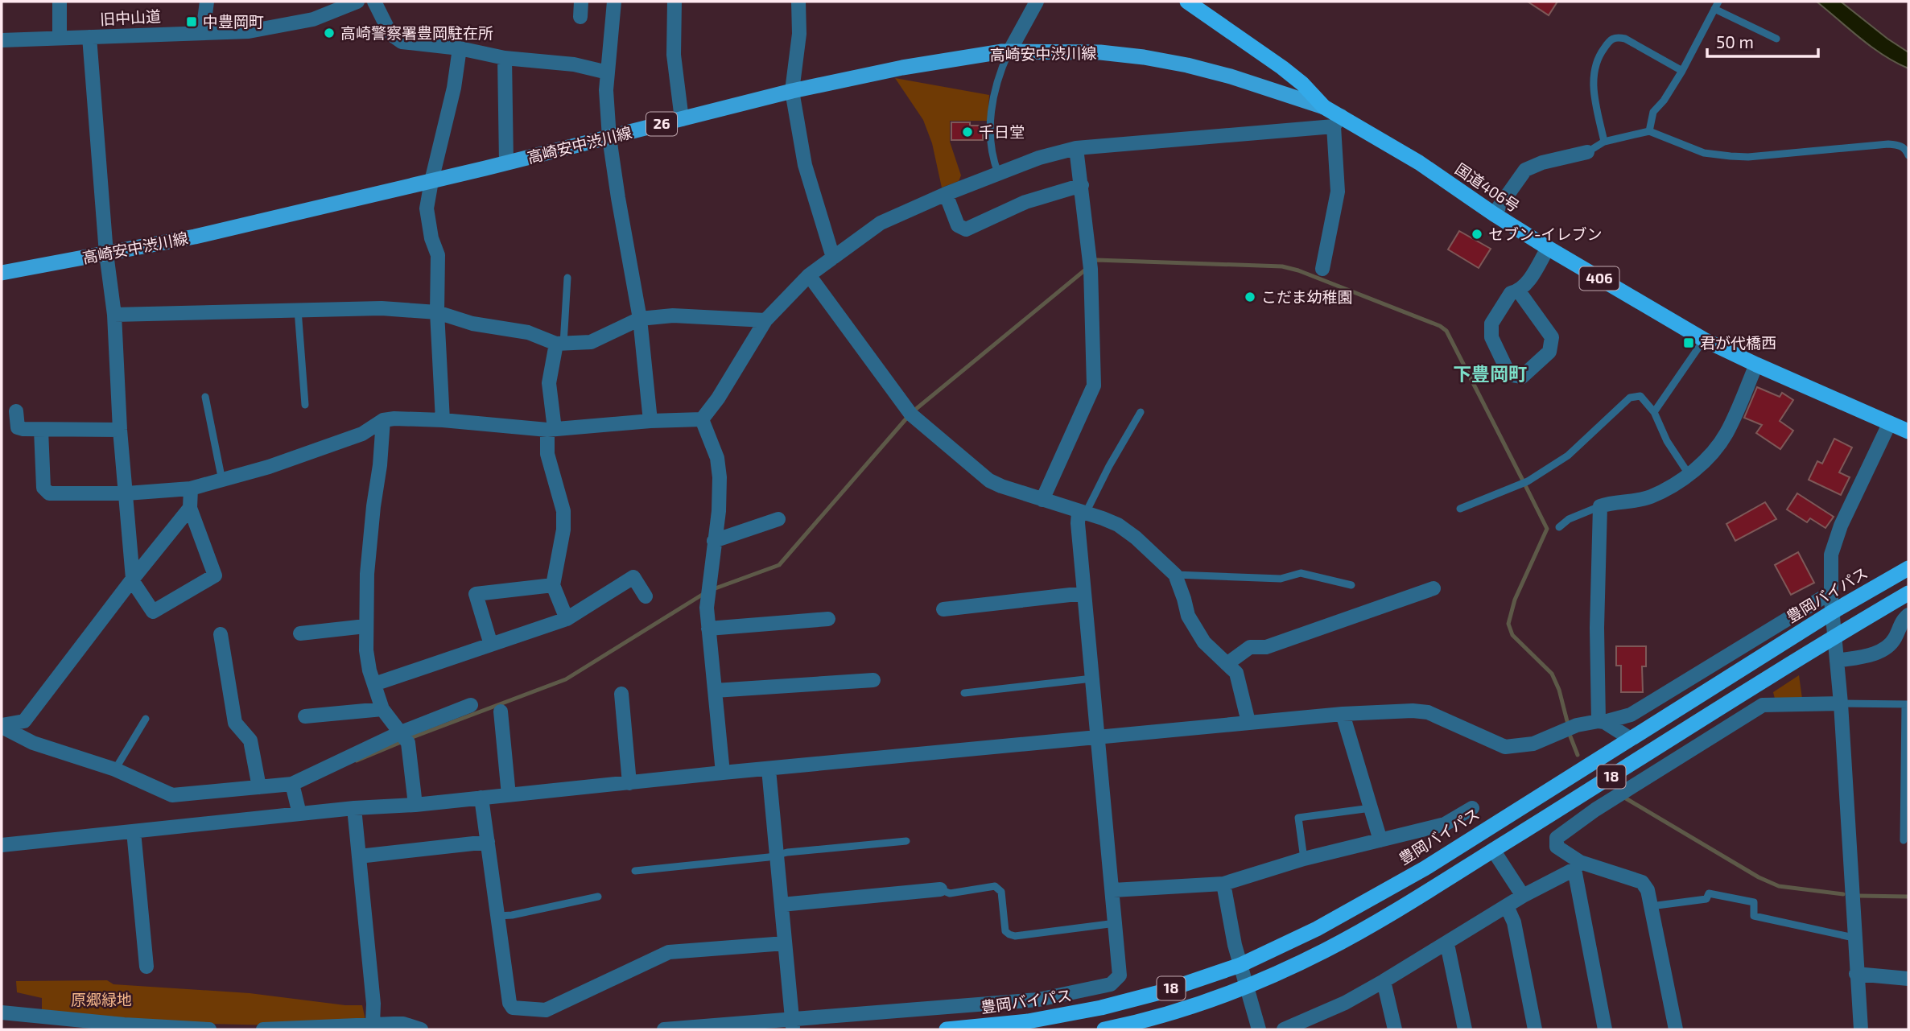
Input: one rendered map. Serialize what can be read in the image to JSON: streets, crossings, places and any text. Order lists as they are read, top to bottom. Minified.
{"streets":{"highway":["国道406号","406","豊岡バイパス","18"],"main road":["高崎安中渋川線","26"],"street":["旧中山道"]},"crossings":[["高崎安中渋川線","国道406号"]],"districts":["下豊岡町"],"parks":["原郷緑地"],"places":{"transit":["中豊岡町","君が代橋西"],"other":["高崎警察署豊岡駐在所","千日堂","セブン-イレブン","こだま幼稚園"]},"scale_bar":"50 m"}
